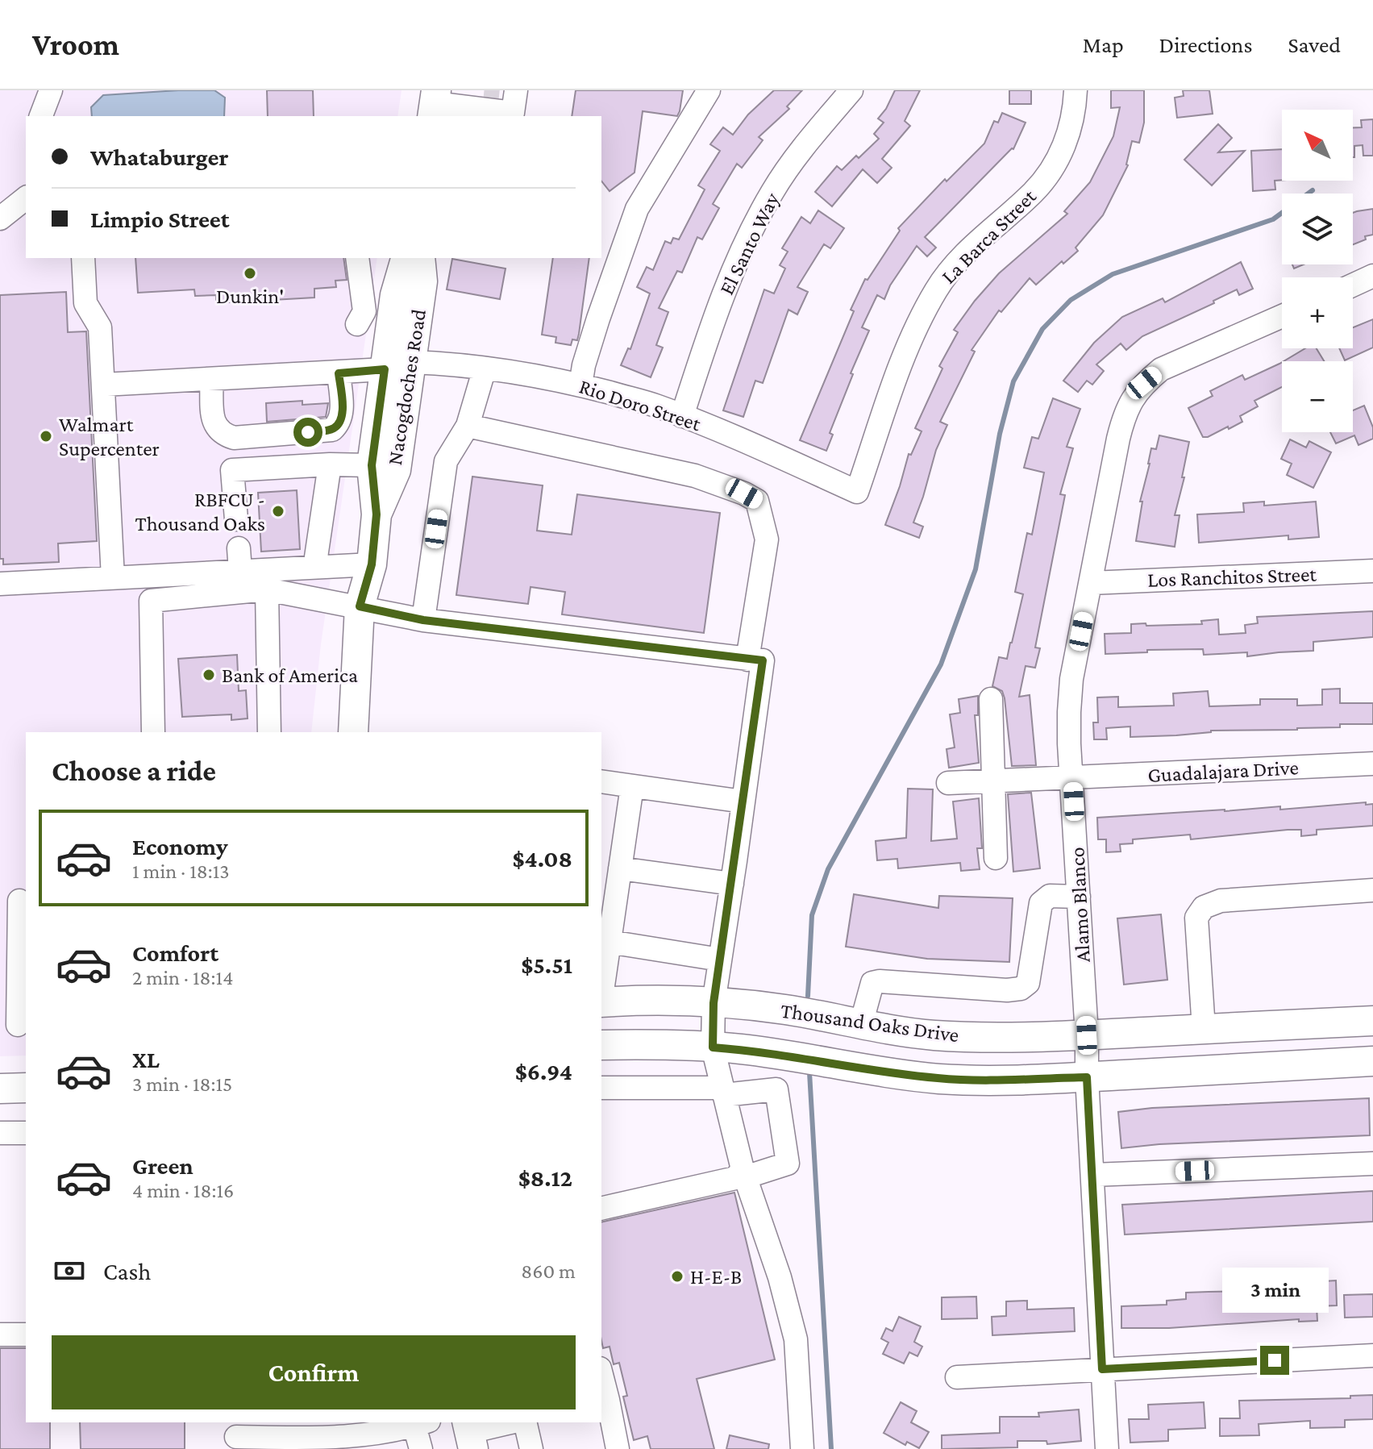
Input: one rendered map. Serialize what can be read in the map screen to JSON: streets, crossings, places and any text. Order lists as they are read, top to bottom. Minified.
{"streets":{"main road":["Nacogdoches Road","Thousand Oaks Drive"],"street":["La Barca Street","El Santo Way","Rio Doro Street","Los Ranchitos Street","Guadalajara Drive","Alamo Blanco"]},"crossings":[["La Barca Street","Rio Doro Street"],["El Santo Way","Rio Doro Street"],["Nacogdoches Road","Rio Doro Street"],["Los Ranchitos Street","Alamo Blanco"],["Guadalajara Drive","Alamo Blanco"],["Alamo Blanco","Thousand Oaks Drive"]],"places":["Dunkin'","Walmart Supercenter","RBFCU - Thousand Oaks","Bank of America","H-E-B"],"north":"top left","page":{"header":"Vroom","nav":["Map","Directions","Saved"],"map_buttons":["+","−"],"banner":["Whataburger","Limpio Street"],"heading":"Choose a ride","list":[{"name":"Economy","note":"1 min · 18:13","value":"$4.08"},{"name":"Comfort","note":"2 min · 18:14","value":"$5.51"},{"name":"XL","note":"3 min · 18:15","value":"$6.94"},{"name":"Green","note":"4 min · 18:16","value":"$8.12"}],"pay":["Cash","860 m"],"bubble":"3 min","buttons":"Confirm"}}
